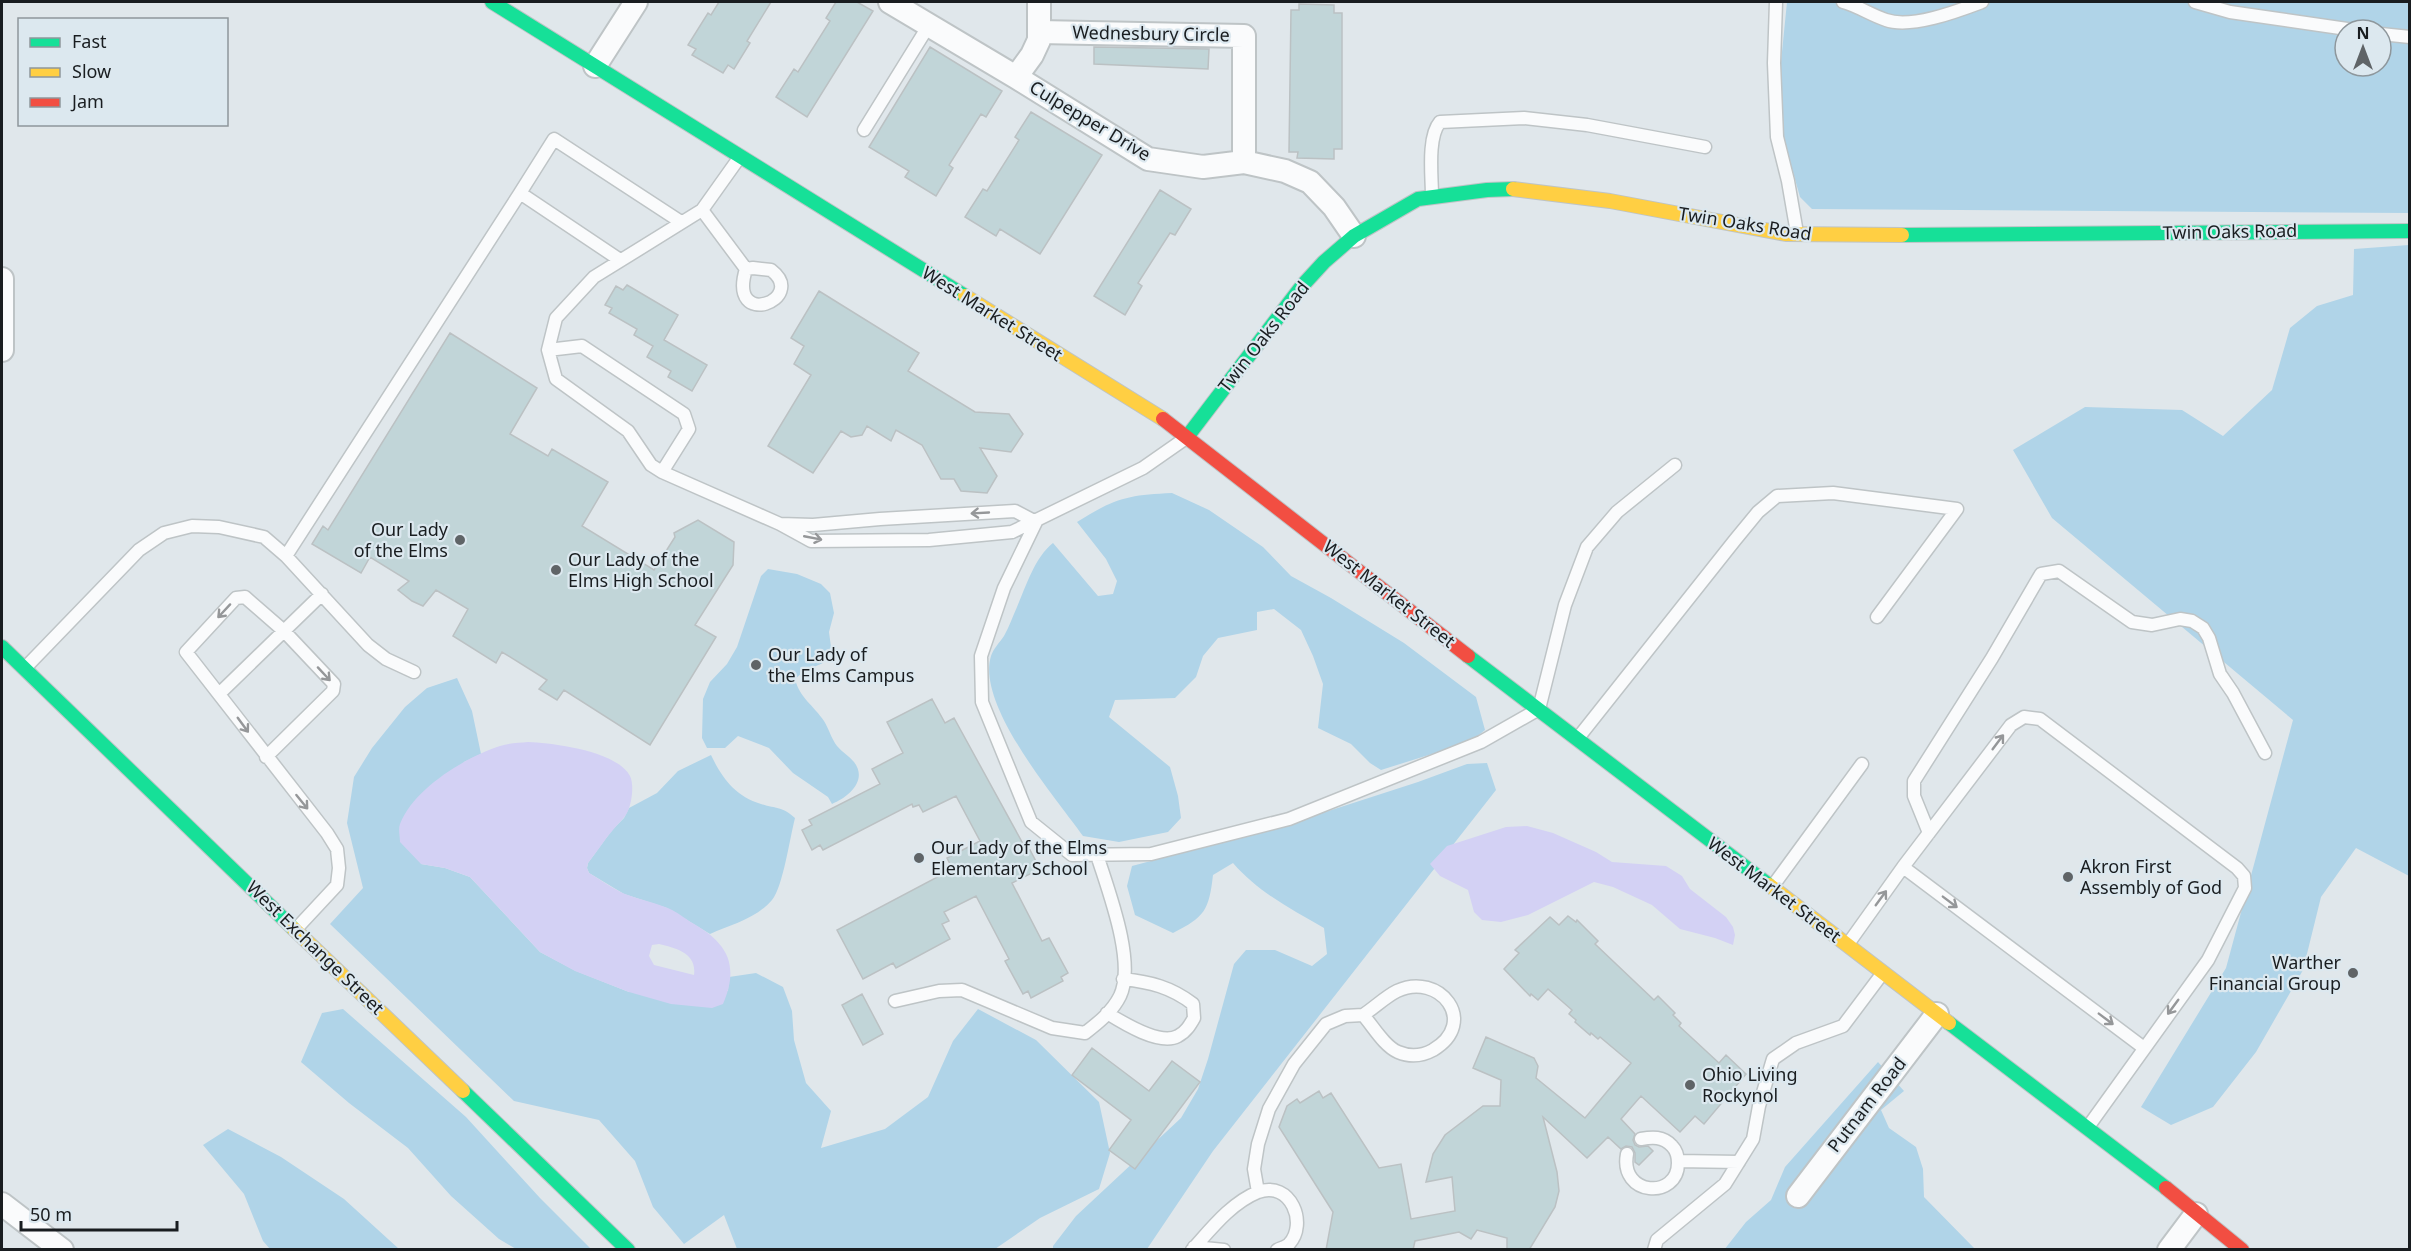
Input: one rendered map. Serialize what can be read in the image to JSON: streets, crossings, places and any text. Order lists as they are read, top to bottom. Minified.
{"streets":{"main road":["Twin Oaks Road","West Market Street","West Exchange Street"],"street":["Wednesbury Circle","Culpepper Drive","Putnam Road"]},"crossings":[["Wednesbury Circle","Culpepper Drive"],["Culpepper Drive","Twin Oaks Road"],["Twin Oaks Road","West Market Street"],["West Market Street","Putnam Road"]],"places":["Our Lady of the Elms","Our Lady of the Elms High School","Our Lady of the Elms Campus","Our Lady of the Elms Elementary School","Akron First Assembly of God","Warther Financial Group","Ohio Living Rockynol"],"legend":["Fast","Slow","Jam"],"scale_bar":"50 m","north":"top"}
